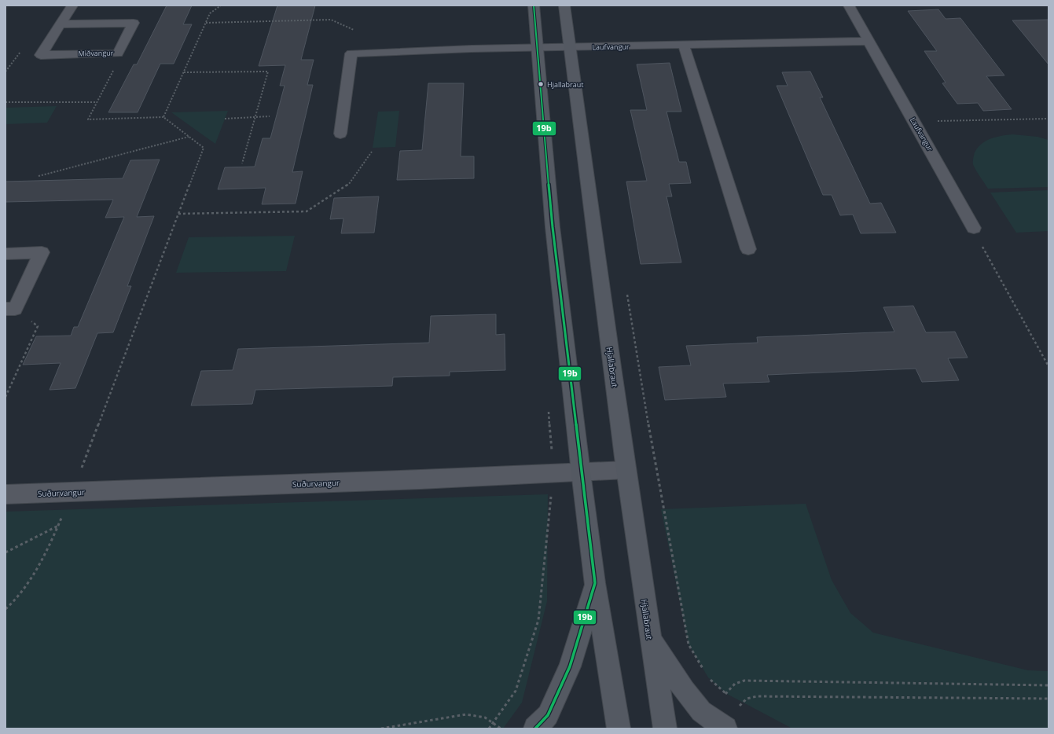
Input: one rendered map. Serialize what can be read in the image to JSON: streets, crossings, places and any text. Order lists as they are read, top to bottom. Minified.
{"streets":{"main road":["Hjallabraut"],"street":["Laufvangur","Miðvangur","Suðurvangur"]},"crossings":[["Laufvangur","Hjallabraut"],["Hjallabraut","Suðurvangur"]],"places":["Hjallabraut"],"lines":["transit line 19b"]}
